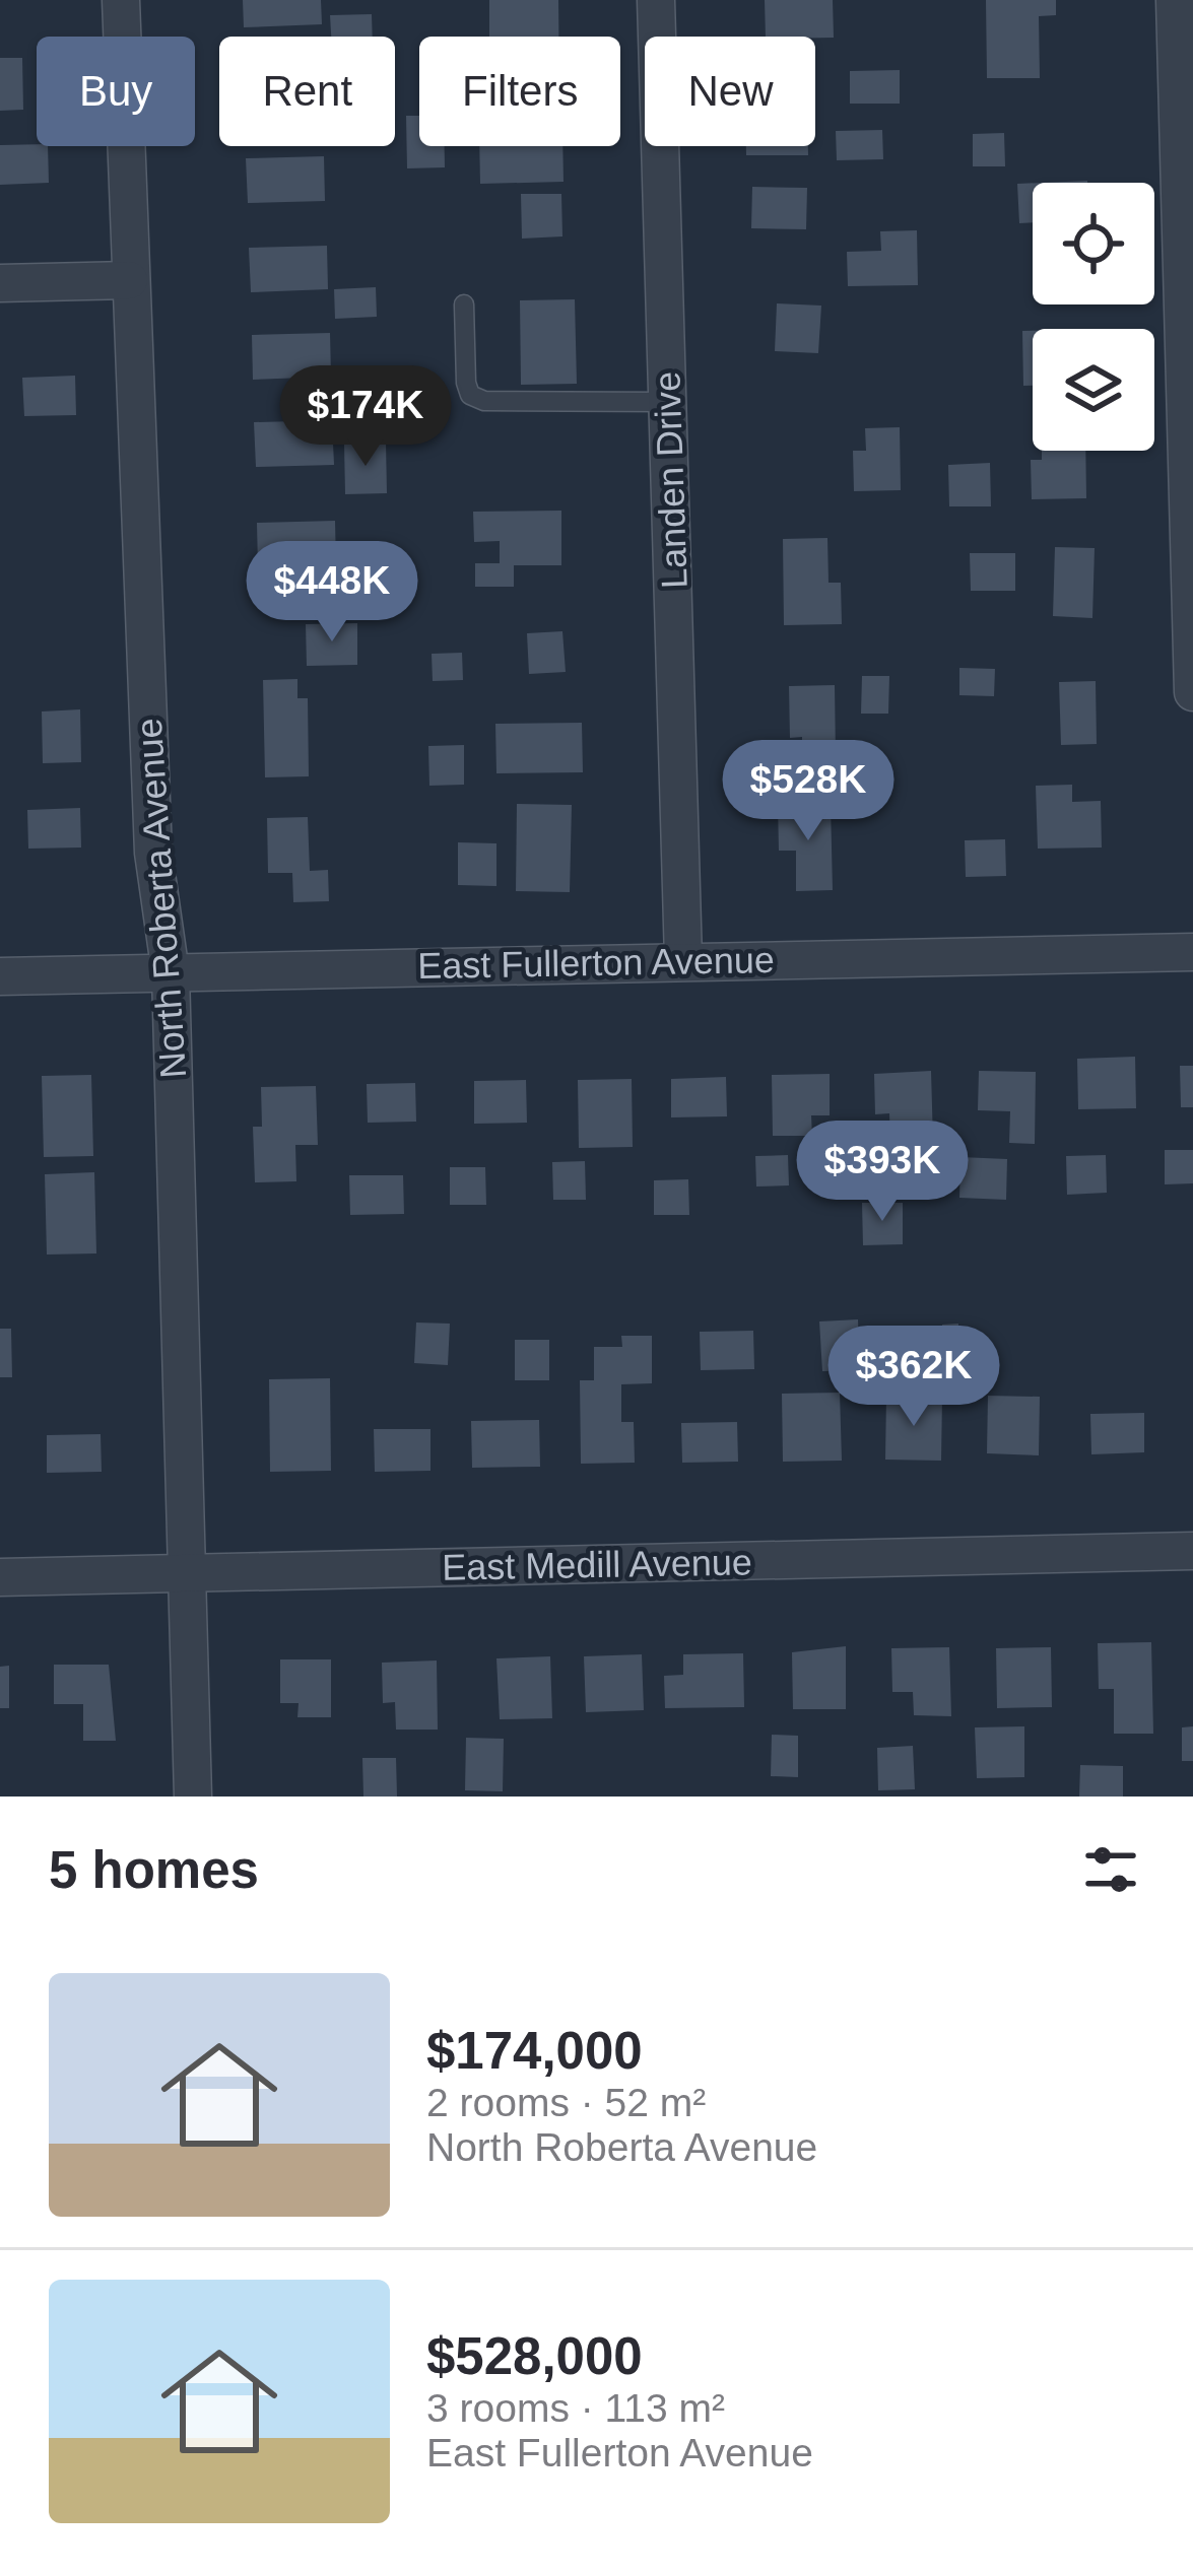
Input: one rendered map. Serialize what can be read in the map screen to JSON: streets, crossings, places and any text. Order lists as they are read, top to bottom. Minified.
{"streets":{"street":["Landen Drive","North Roberta Avenue","East Fullerton Avenue","East Medill Avenue"]},"crossings":[["Landen Drive","East Fullerton Avenue"],["North Roberta Avenue","East Fullerton Avenue"],["North Roberta Avenue","East Medill Avenue"]],"page":{"chip":["Buy","Rent","Filters","New"],"price":["$174K","$448K","$528K","$393K","$362K"],"heading":"5 homes","list":[{"name":"$174,000","note":"2 rooms · 52 m² · North Roberta Avenue"},{"name":"$528,000","note":"3 rooms · 113 m² · East Fullerton Avenue"}]}}
